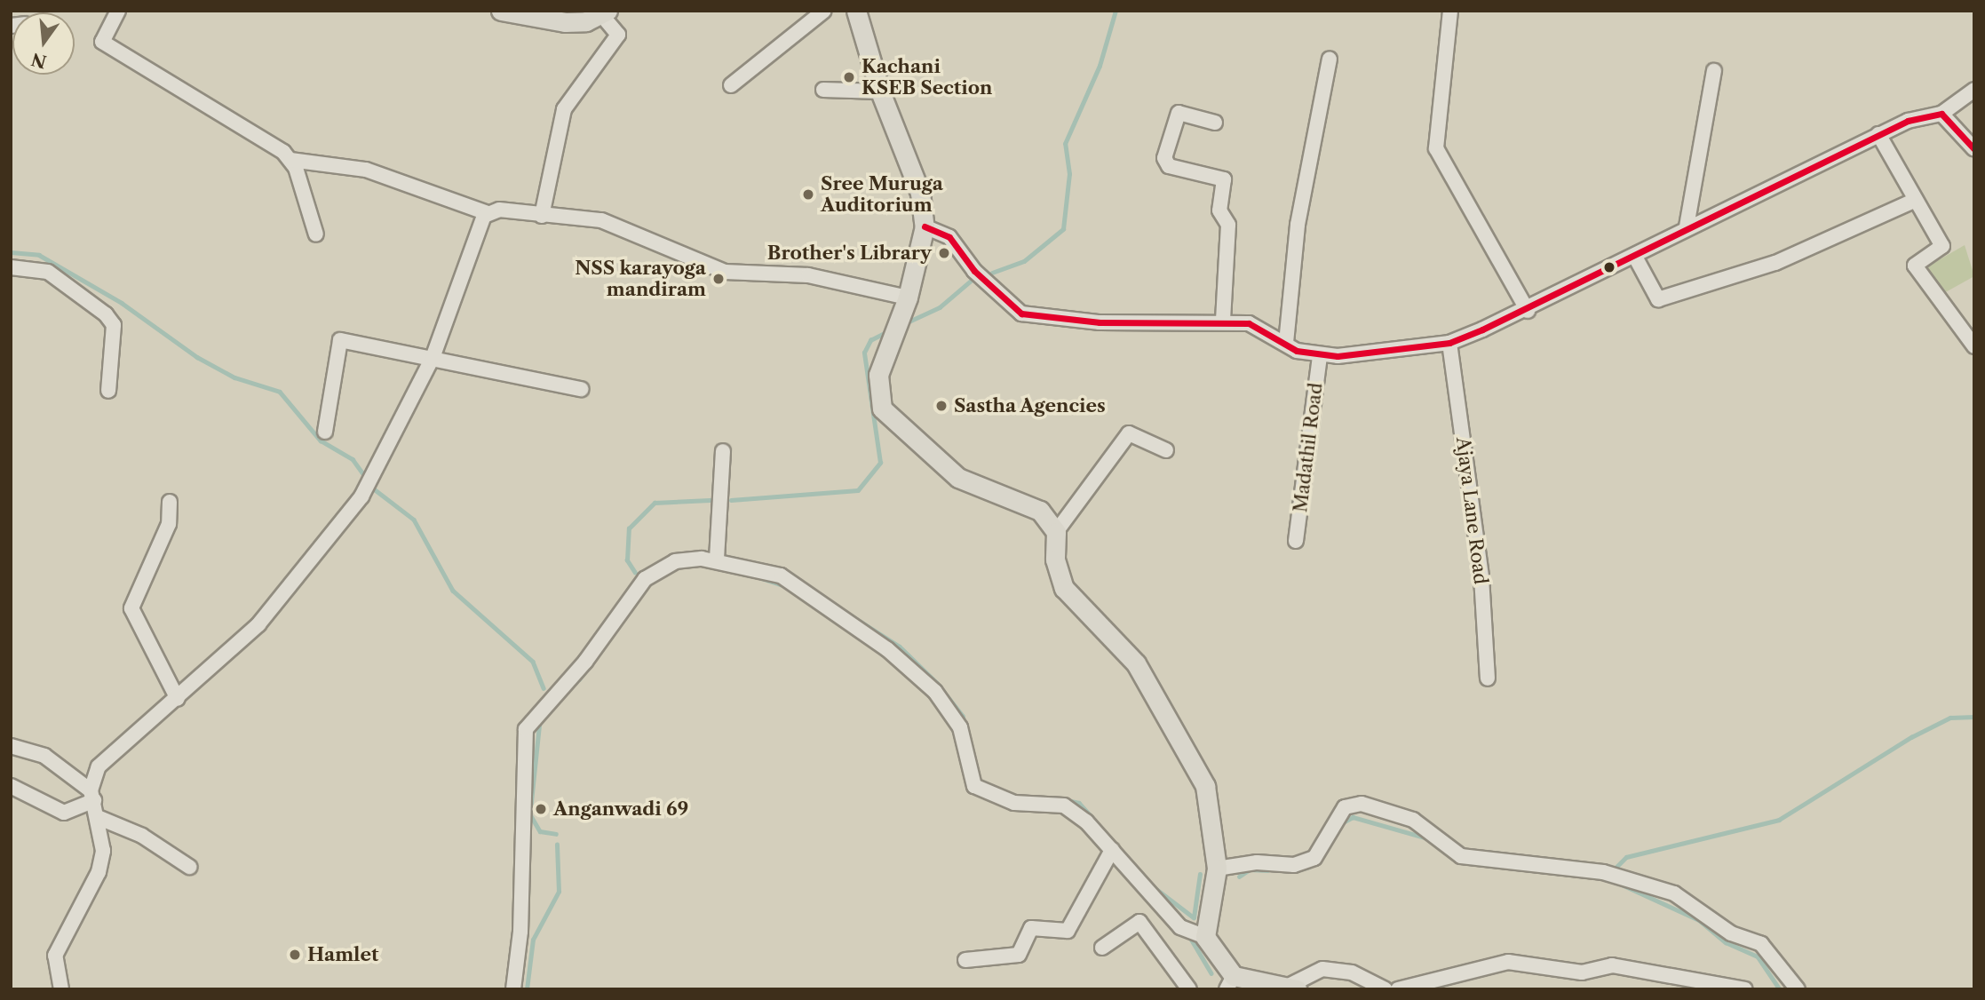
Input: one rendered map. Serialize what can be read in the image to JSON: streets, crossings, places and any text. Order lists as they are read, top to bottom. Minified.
{"streets":{"street":["Madathil Road","Ajaya Lane Road"]},"places":["Kachani KSEB Section","Sree Muruga Auditorium","Brother's Library","NSS karayoga mandiram","Sastha Agencies","Anganwadi 69","Hamlet"],"north":"bottom"}
